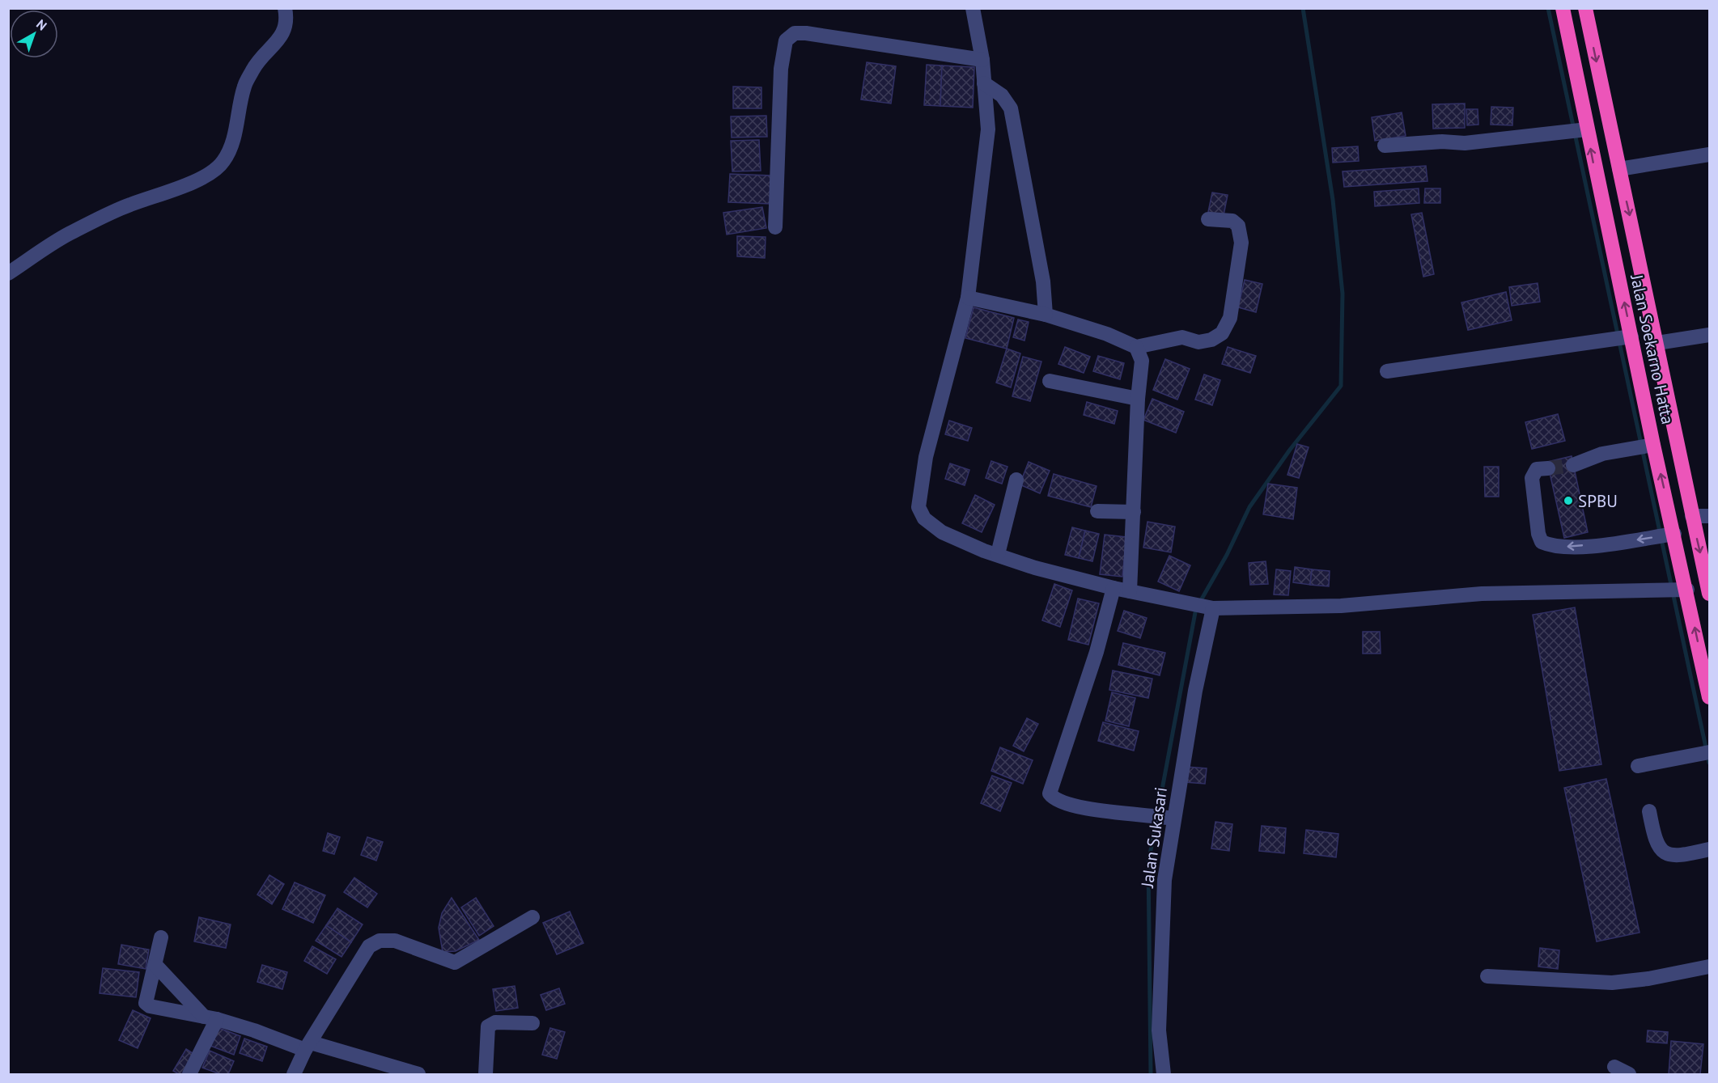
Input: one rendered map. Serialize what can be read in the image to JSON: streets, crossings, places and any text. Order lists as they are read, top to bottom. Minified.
{"streets":{"highway":["Jalan Soekarno Hatta"],"street":["Jalan Sukasari"]},"places":["SPBU"],"north":"top right"}
